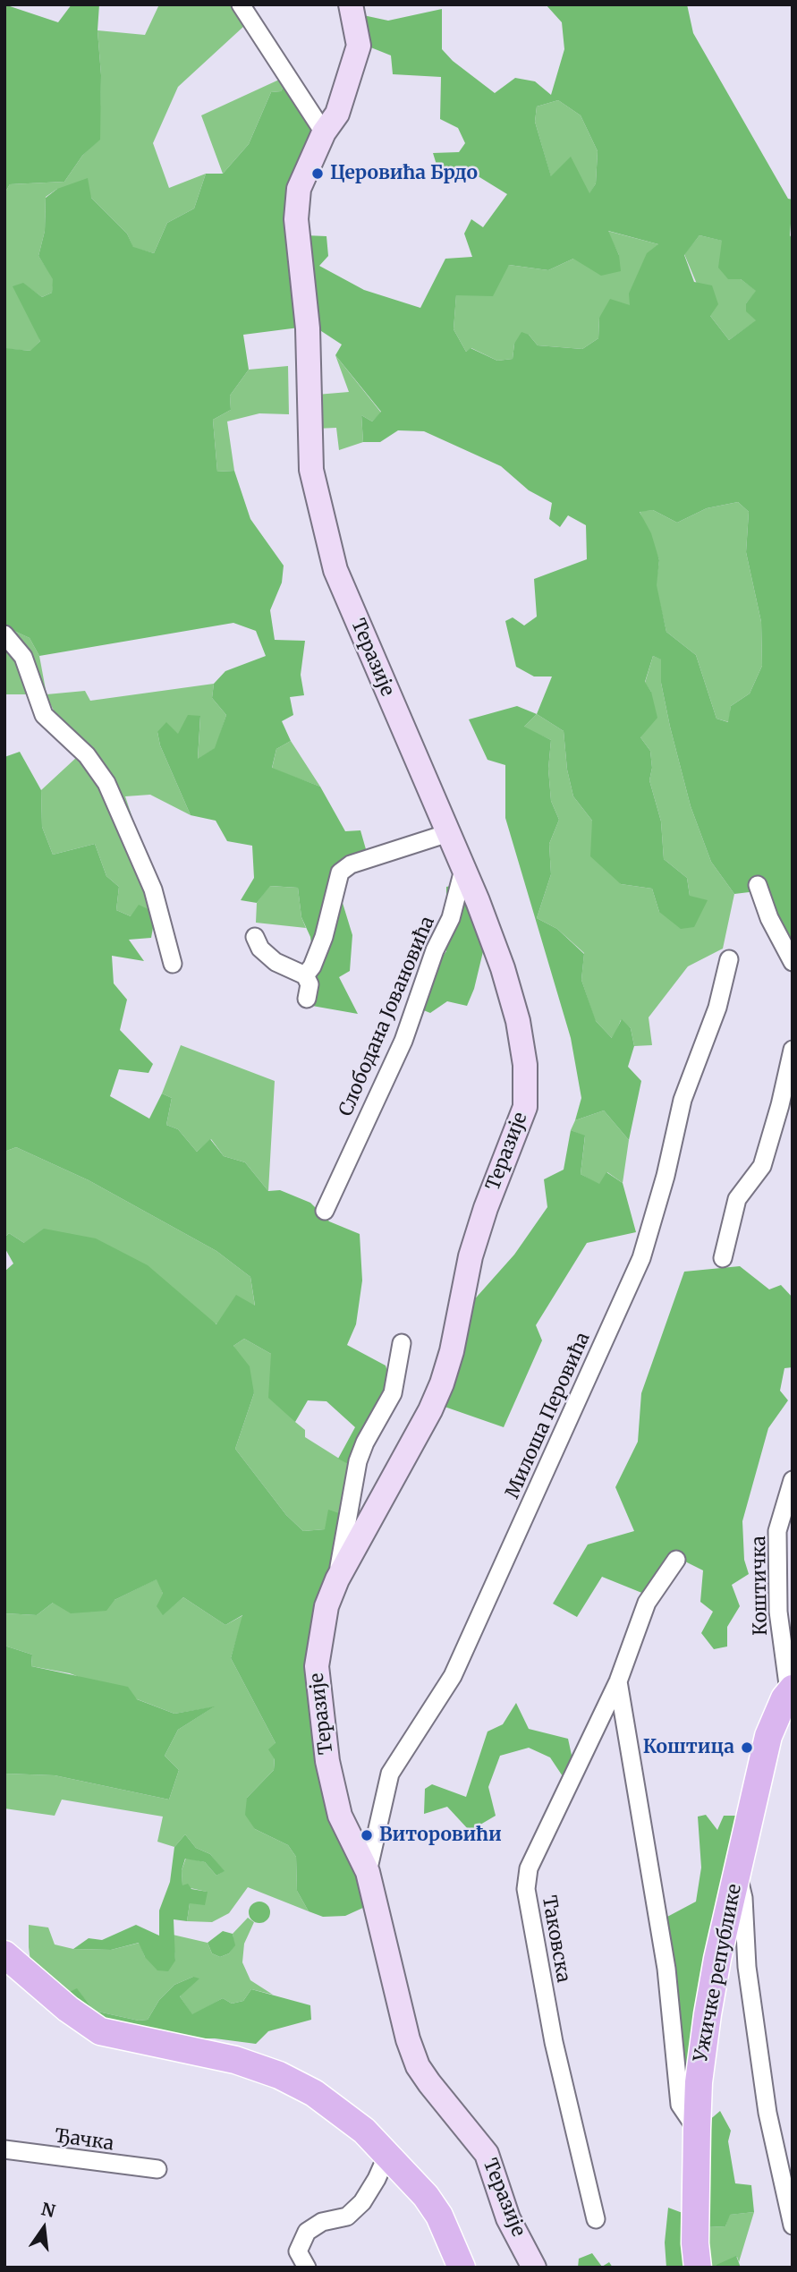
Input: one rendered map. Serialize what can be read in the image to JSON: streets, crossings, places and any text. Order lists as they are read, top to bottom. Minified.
{"streets":{"main road":["Ужичке републике"],"street":["Теразије","Слободана Јовановића","Милоша Перовића","Коштичка","Таковска","Ђачка"]},"crossings":[["Теразије","Слободана Јовановића"],["Теразије","Милоша Перовића"],["Коштичка","Ужичке републике"],["Таковска","Ужичке републике"]],"places":["Церовића Брдо","Коштица","Виторовићи"],"north":"top"}
